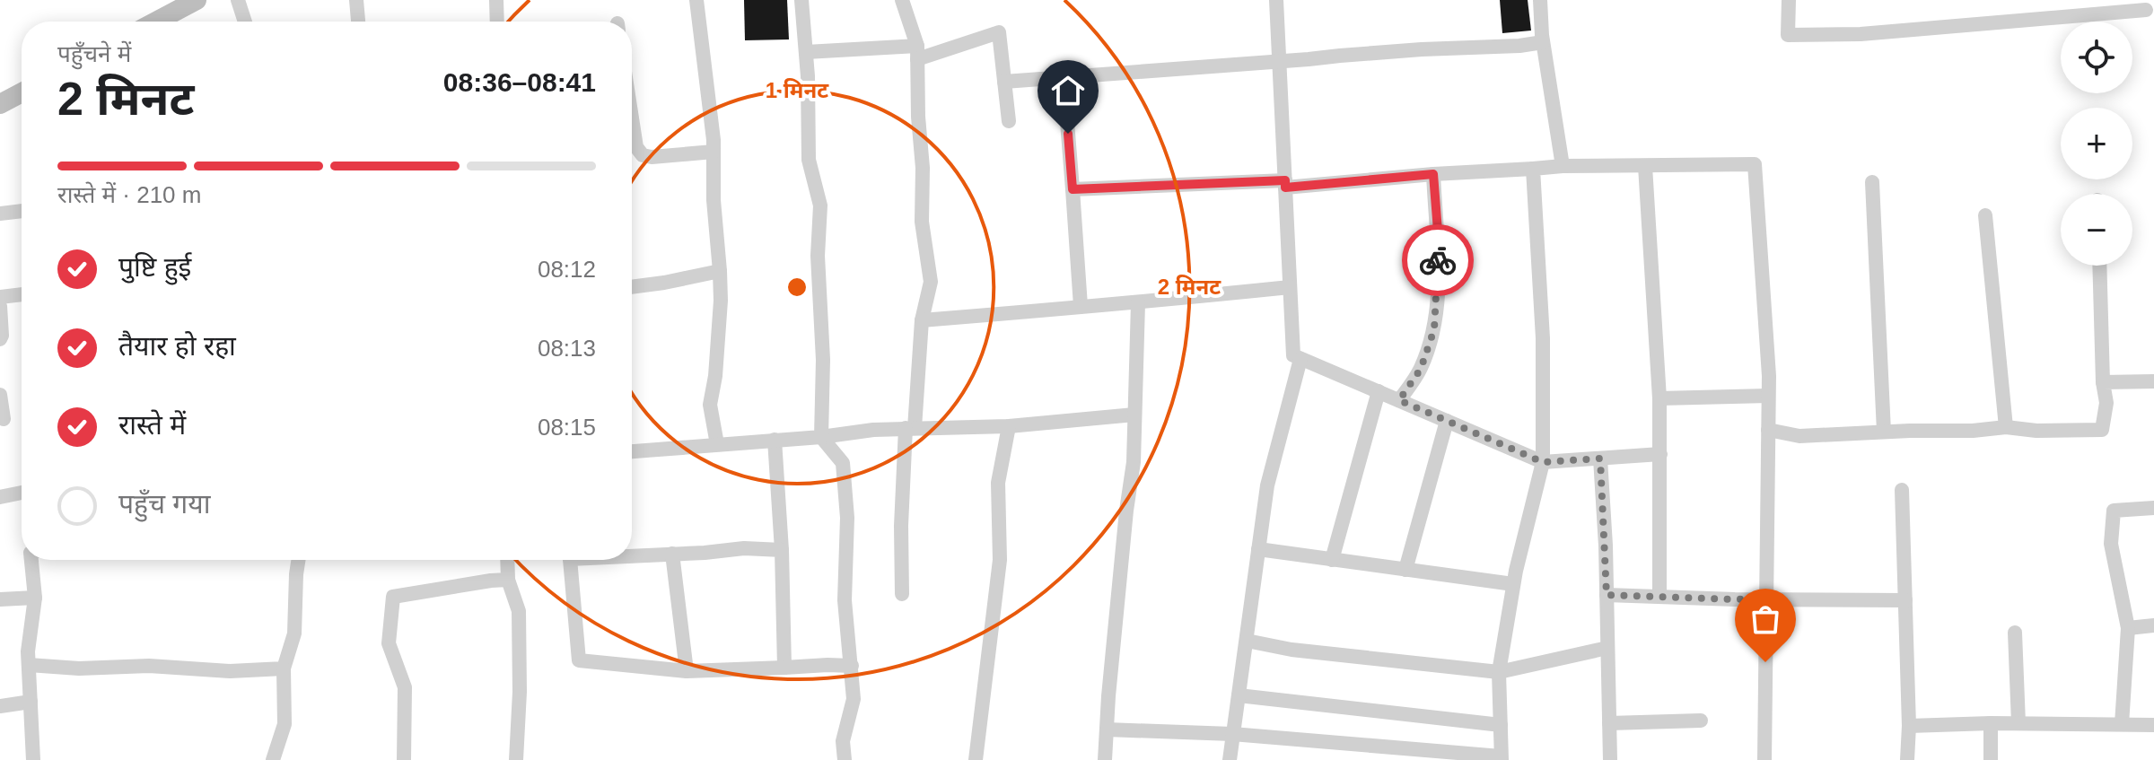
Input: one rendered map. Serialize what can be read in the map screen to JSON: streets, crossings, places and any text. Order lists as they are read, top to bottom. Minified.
{"page":{"map_buttons":["+","−"],"heading":["2 मिनट","पहुँचने में","08:36–08:41"],"bar":"रास्ते में · 210 m","list":[["पुष्टि हुई","08:12"],["तैयार हो रहा","08:13"],["रास्ते में","08:15"],"पहुँच गया"]},"rings":["1 मिनट","2 मिनट"]}
